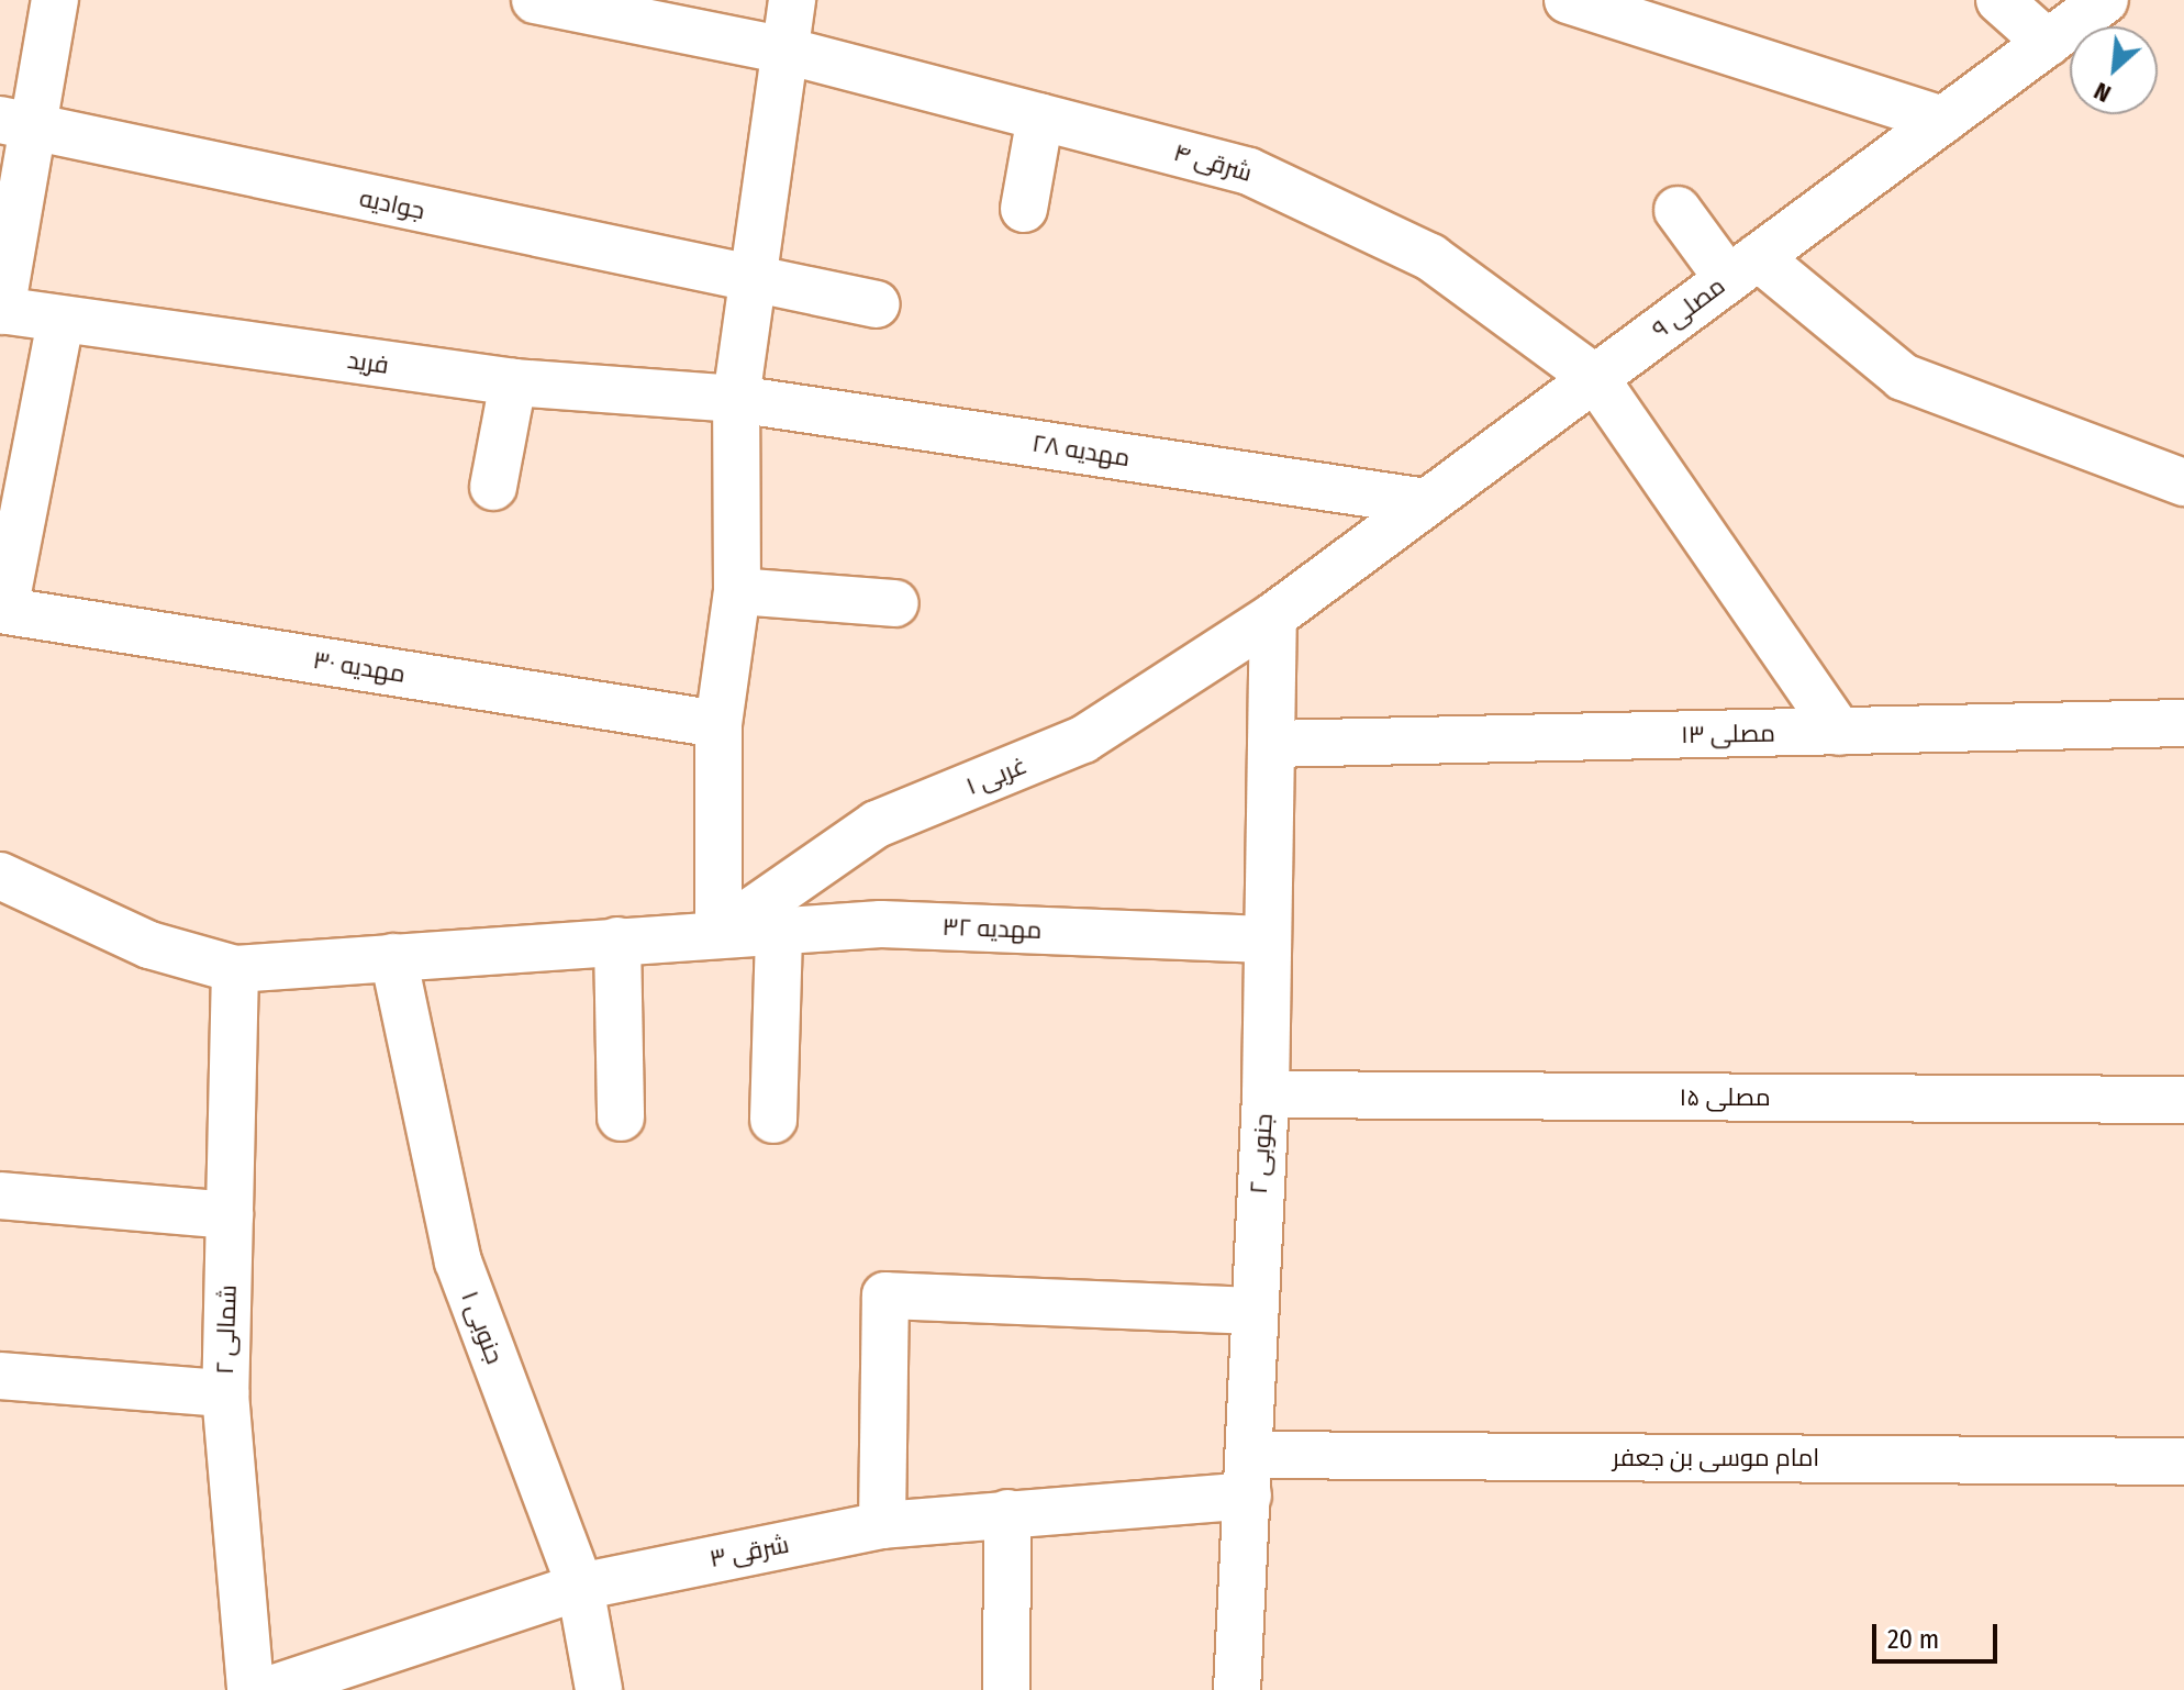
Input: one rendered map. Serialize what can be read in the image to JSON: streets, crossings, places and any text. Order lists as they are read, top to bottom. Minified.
{"streets":{"street":["۴ شرقی","جوادیه","مصلی ۹","فرید","مهدیه ۲۸","مهدیه ۳۰","مصلی ۱۳","۱ غربی","مهدیه ۳۲","مصلی ۱۵","جنوبی ۲","جنوبی ۱","شمالی ۲","امام موسی بن جعفر","شرقی ۳"]},"crossings":[["۴ شرقی","مصلی ۹"],["۴ شرقی","مصلی ۱۳"],["مصلی ۹","مهدیه ۲۸"],["مصلی ۹","۱ غربی"],["مصلی ۹","جنوبی ۲"],["فرید","مهدیه ۲۸"],["مصلی ۱۳","جنوبی ۲"],["۱ غربی","مهدیه ۳۲"],["۱ غربی","جنوبی ۲"],["مهدیه ۳۲","جنوبی ۲"],["مهدیه ۳۲","جنوبی ۱"],["مهدیه ۳۲","شمالی ۲"],["مصلی ۱۵","جنوبی ۲"],["جنوبی ۲","امام موسی بن جعفر"],["جنوبی ۲","شرقی ۳"],["جنوبی ۱","شرقی ۳"],["امام موسی بن جعفر","شرقی ۳"]],"scale_bar":"20 m","north":"bottom left"}
